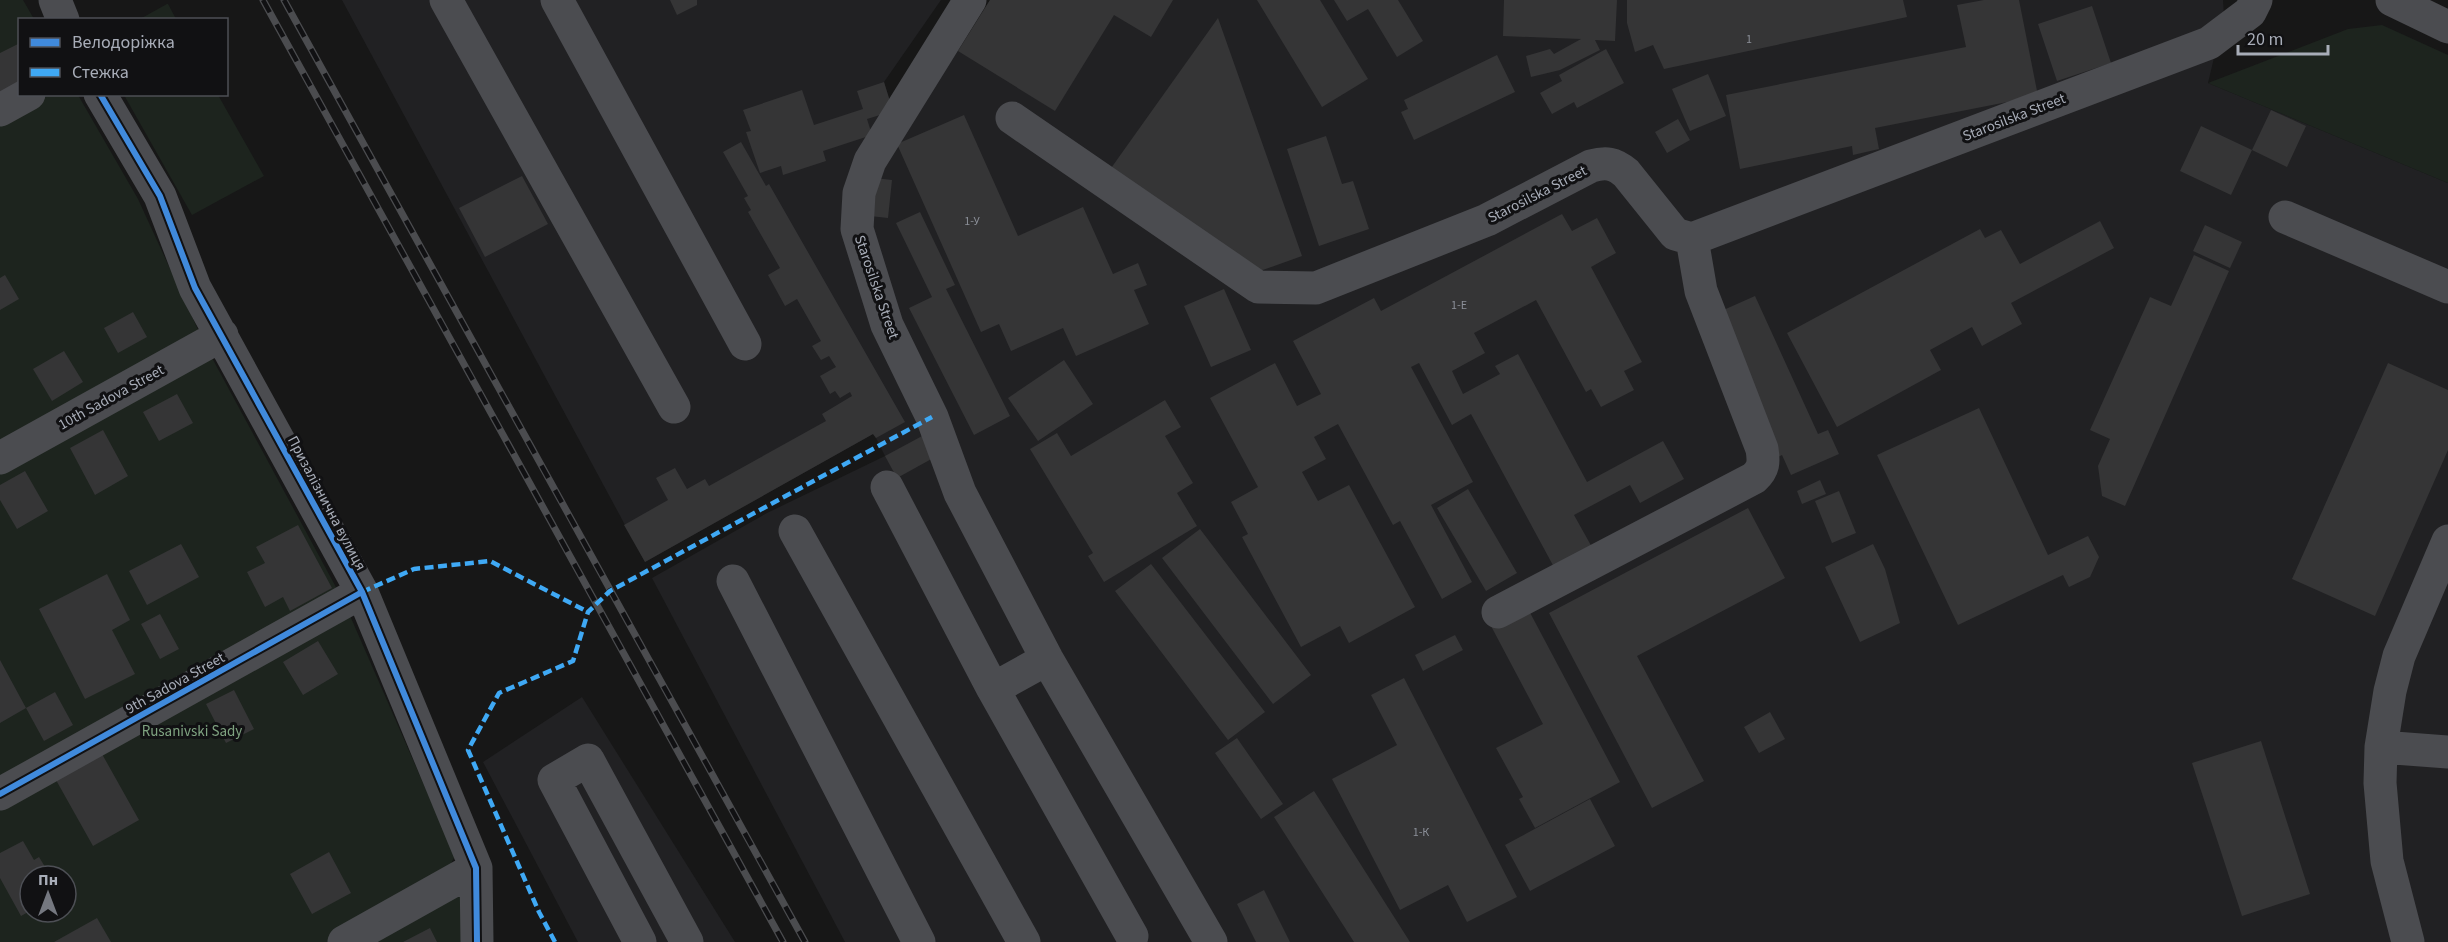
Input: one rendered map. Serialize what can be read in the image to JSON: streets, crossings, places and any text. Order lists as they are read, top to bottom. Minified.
{"streets":{"street":["Starosilska Street","10th Sadova Street","Призалізнична вулиця","9th Sadova Street"]},"crossings":[["10th Sadova Street","Призалізнична вулиця"],["Призалізнична вулиця","9th Sadova Street"]],"parks":["Rusanivski Sady"],"house_numbers":["1","1-У","1-Е","1-К"],"legend":["Велодоріжка","Стежка"],"scale_bar":"20 m","north":"top"}
